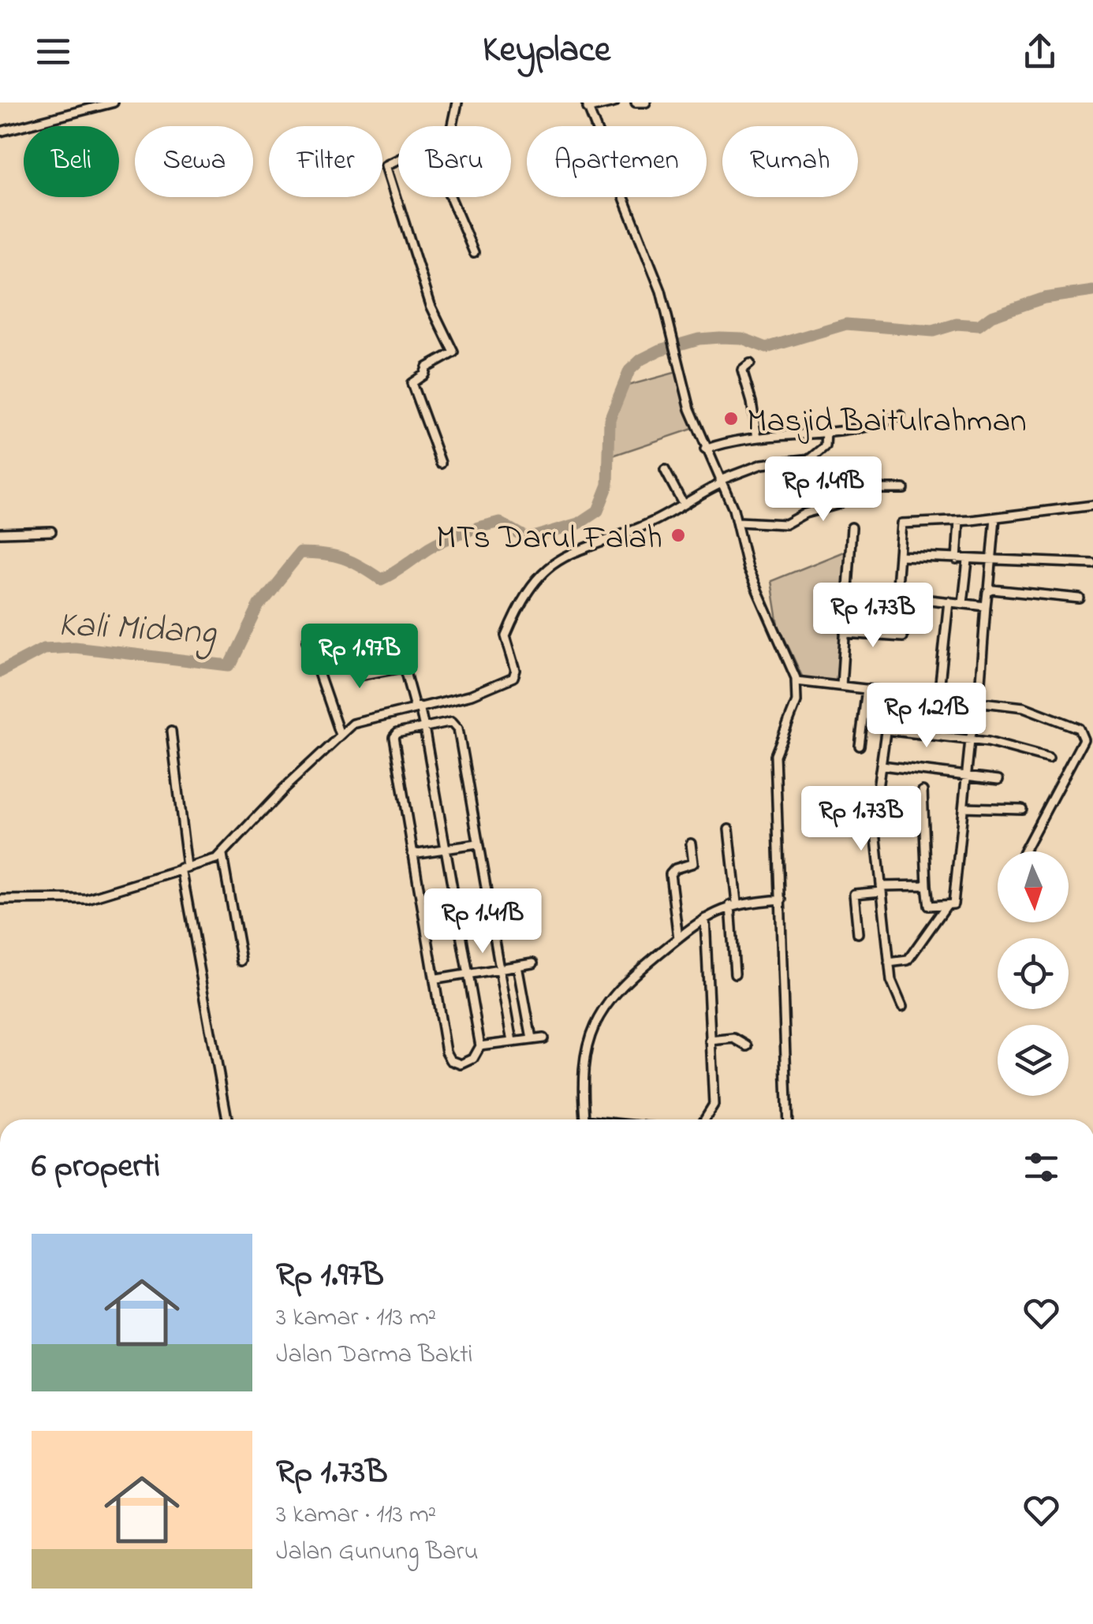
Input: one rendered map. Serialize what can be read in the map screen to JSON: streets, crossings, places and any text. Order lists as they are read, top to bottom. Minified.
{"water":["Kali Midang"],"places":["Masjid Baitulrahman","MTs Darul Falah"],"north":"bottom","page":{"header":"Keyplace","chip":["Beli","Sewa","Filter","Baru","Apartemen","Rumah"],"price":["Rp 1.49B","Rp 1.73B","Rp 1.97B","Rp 1.21B","Rp 1.73B","Rp 1.41B"],"heading":"6 properti","list":[{"name":"Rp 1.97B","note":"3 kamar · 113 m² · Jalan Darma Bakti"},{"name":"Rp 1.73B","note":"3 kamar · 113 m² · Jalan Gunung Baru"}]}}
